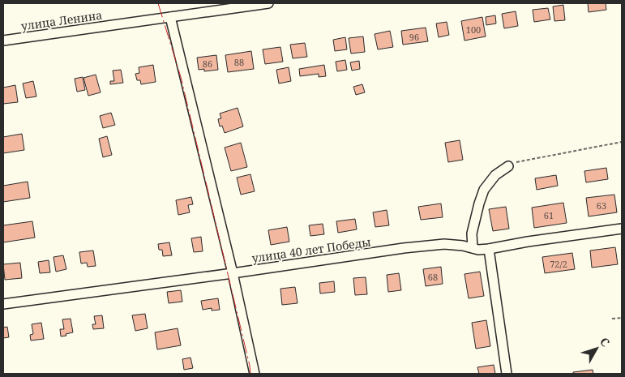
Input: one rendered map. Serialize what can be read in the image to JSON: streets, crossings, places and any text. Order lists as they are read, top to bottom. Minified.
{"streets":{"street":["улица Ленина","улица 40 лет Победы"]},"house_numbers":["100","96","88","86","63","61","72/2","68"],"north":"top right"}
